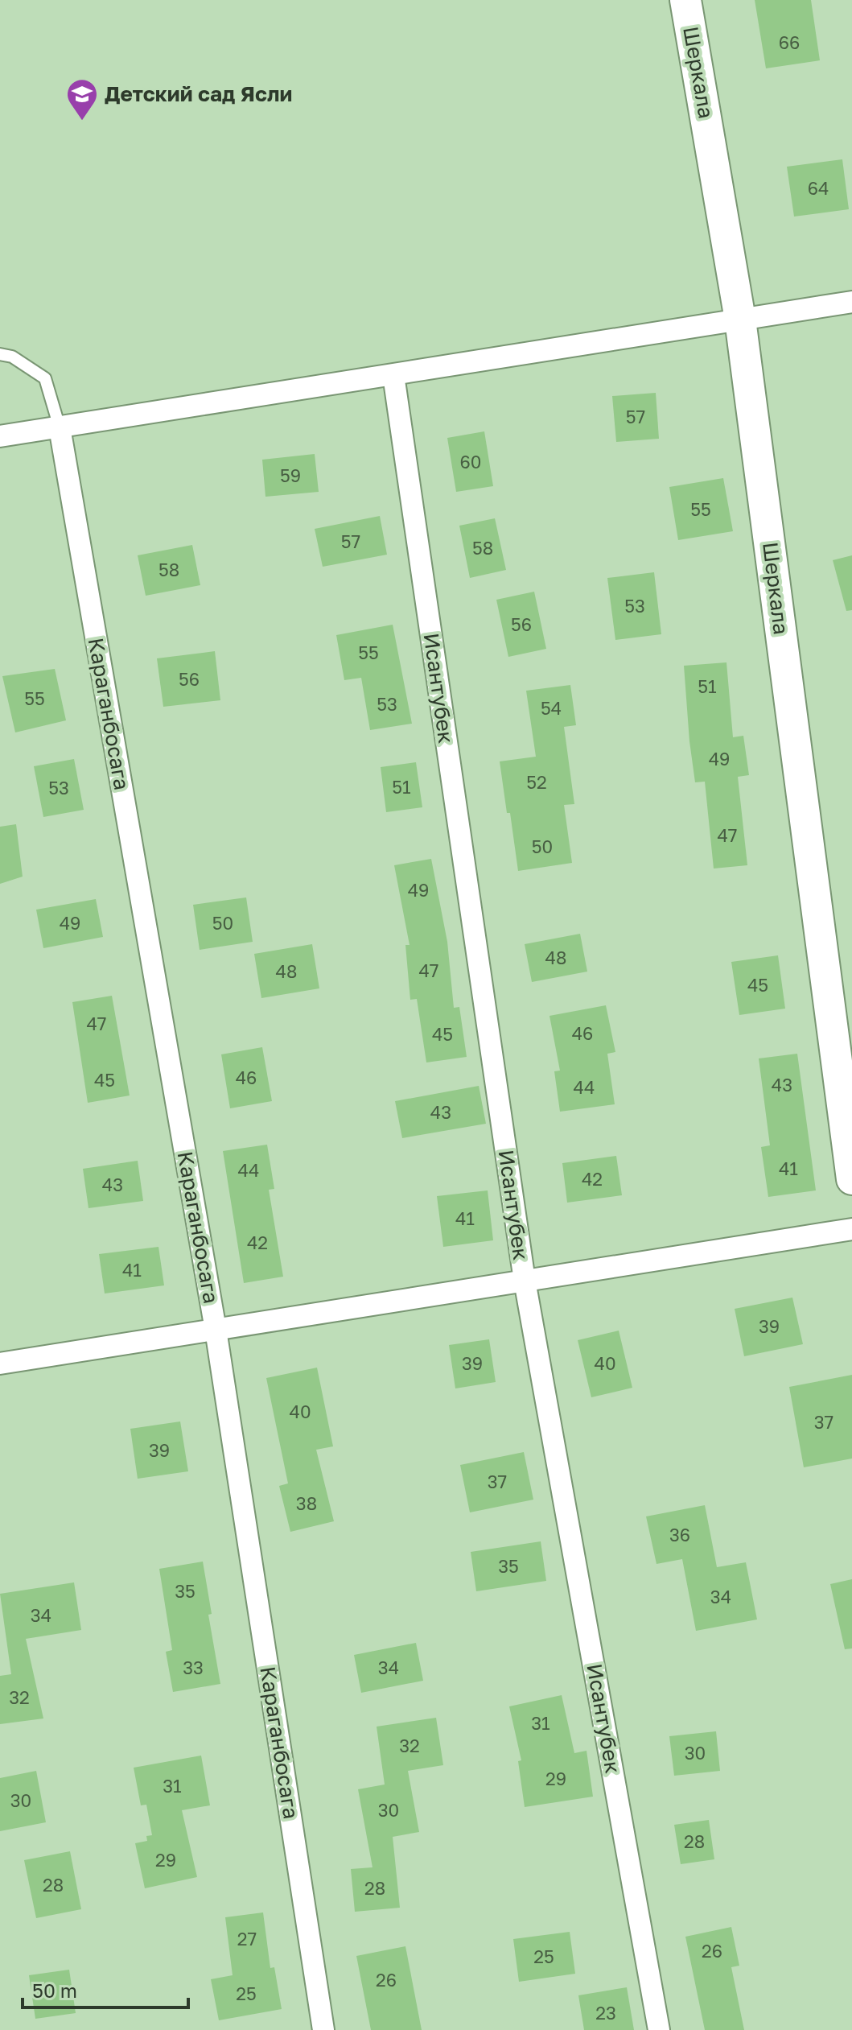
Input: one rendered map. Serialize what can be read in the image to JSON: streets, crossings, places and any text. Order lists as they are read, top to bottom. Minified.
{"streets":{"street":["Шеркала","Исантубек","Караганбосага"]},"places":{"school or university":["Детский сад Ясли"]},"house_numbers":["66","64","57","60","59","55","57","58","58","53","56","55","56","51","55","53","54","49","52","51","53","47","50","49","49","50","48","47","48","45","47","46","45","46","45","43","44","43","41","44","42","43","41","42","41","39","39","40","40","37","39","37","38","36","35","35","34","34","33","34","32","31","32","30","29","31","30","30","28","29","28","28","27","26","25","26","25","23"],"scale_bar":"50 m"}
